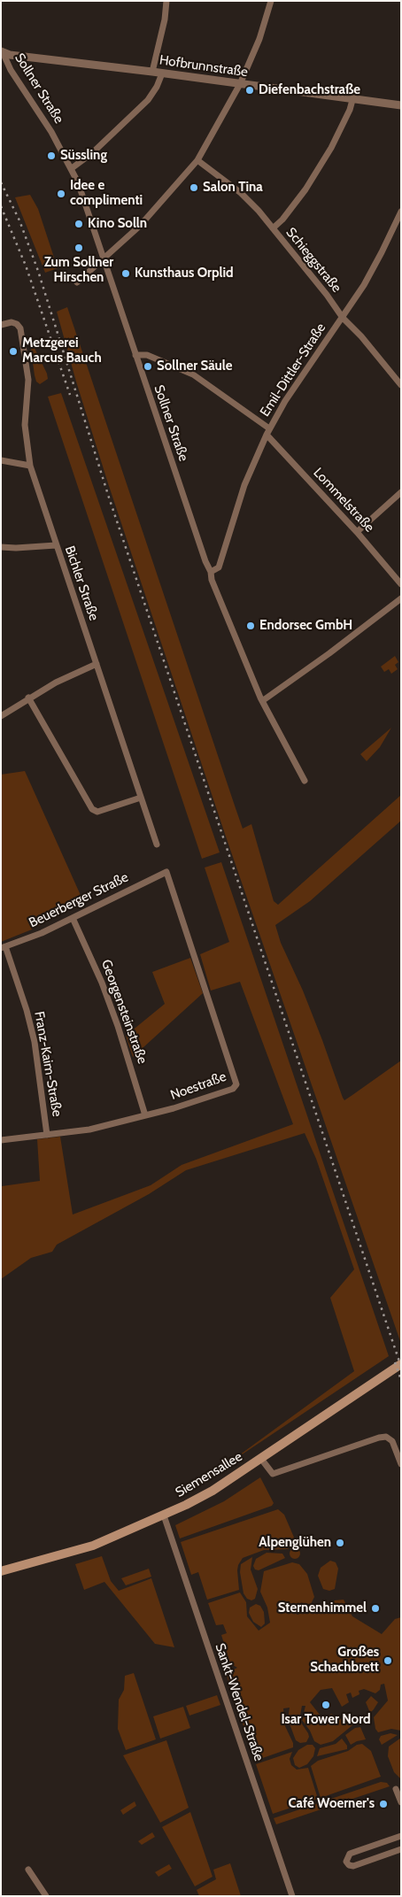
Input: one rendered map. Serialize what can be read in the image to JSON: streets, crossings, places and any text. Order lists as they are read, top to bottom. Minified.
{"streets":{"main road":["Siemensallee"],"street":["Hofbrunnstraße","Sollner Straße","Schieggstraße","Emil-Dittler-Straße","Lommelstraße","Bichler Straße","Beuerberger Straße","Georgensteinstraße","Franz-Kaim-Straße","Noestraße","Sankt-Wendel-Straße"]},"crossings":[["Hofbrunnstraße","Sollner Straße"],["Sollner Straße","Emil-Dittler-Straße"],["Sollner Straße","Lommelstraße"],["Schieggstraße","Emil-Dittler-Straße"],["Emil-Dittler-Straße","Lommelstraße"],["Beuerberger Straße","Georgensteinstraße"],["Beuerberger Straße","Franz-Kaim-Straße"],["Beuerberger Straße","Noestraße"],["Georgensteinstraße","Noestraße"],["Franz-Kaim-Straße","Noestraße"],["Siemensallee","Sankt-Wendel-Straße"]],"places":["Diefenbachstraße","Süssling","Salon Tina","Idee e complimenti","Kino Solln","Zum Sollner Hirschen","Kunsthaus Orplid","Metzgerei Marcus Bauch","Sollner Säule","Endorsec GmbH","Alpenglühen","Sternenhimmel","Großes Schachbrett","Isar Tower Nord","Café Woerner's"]}
